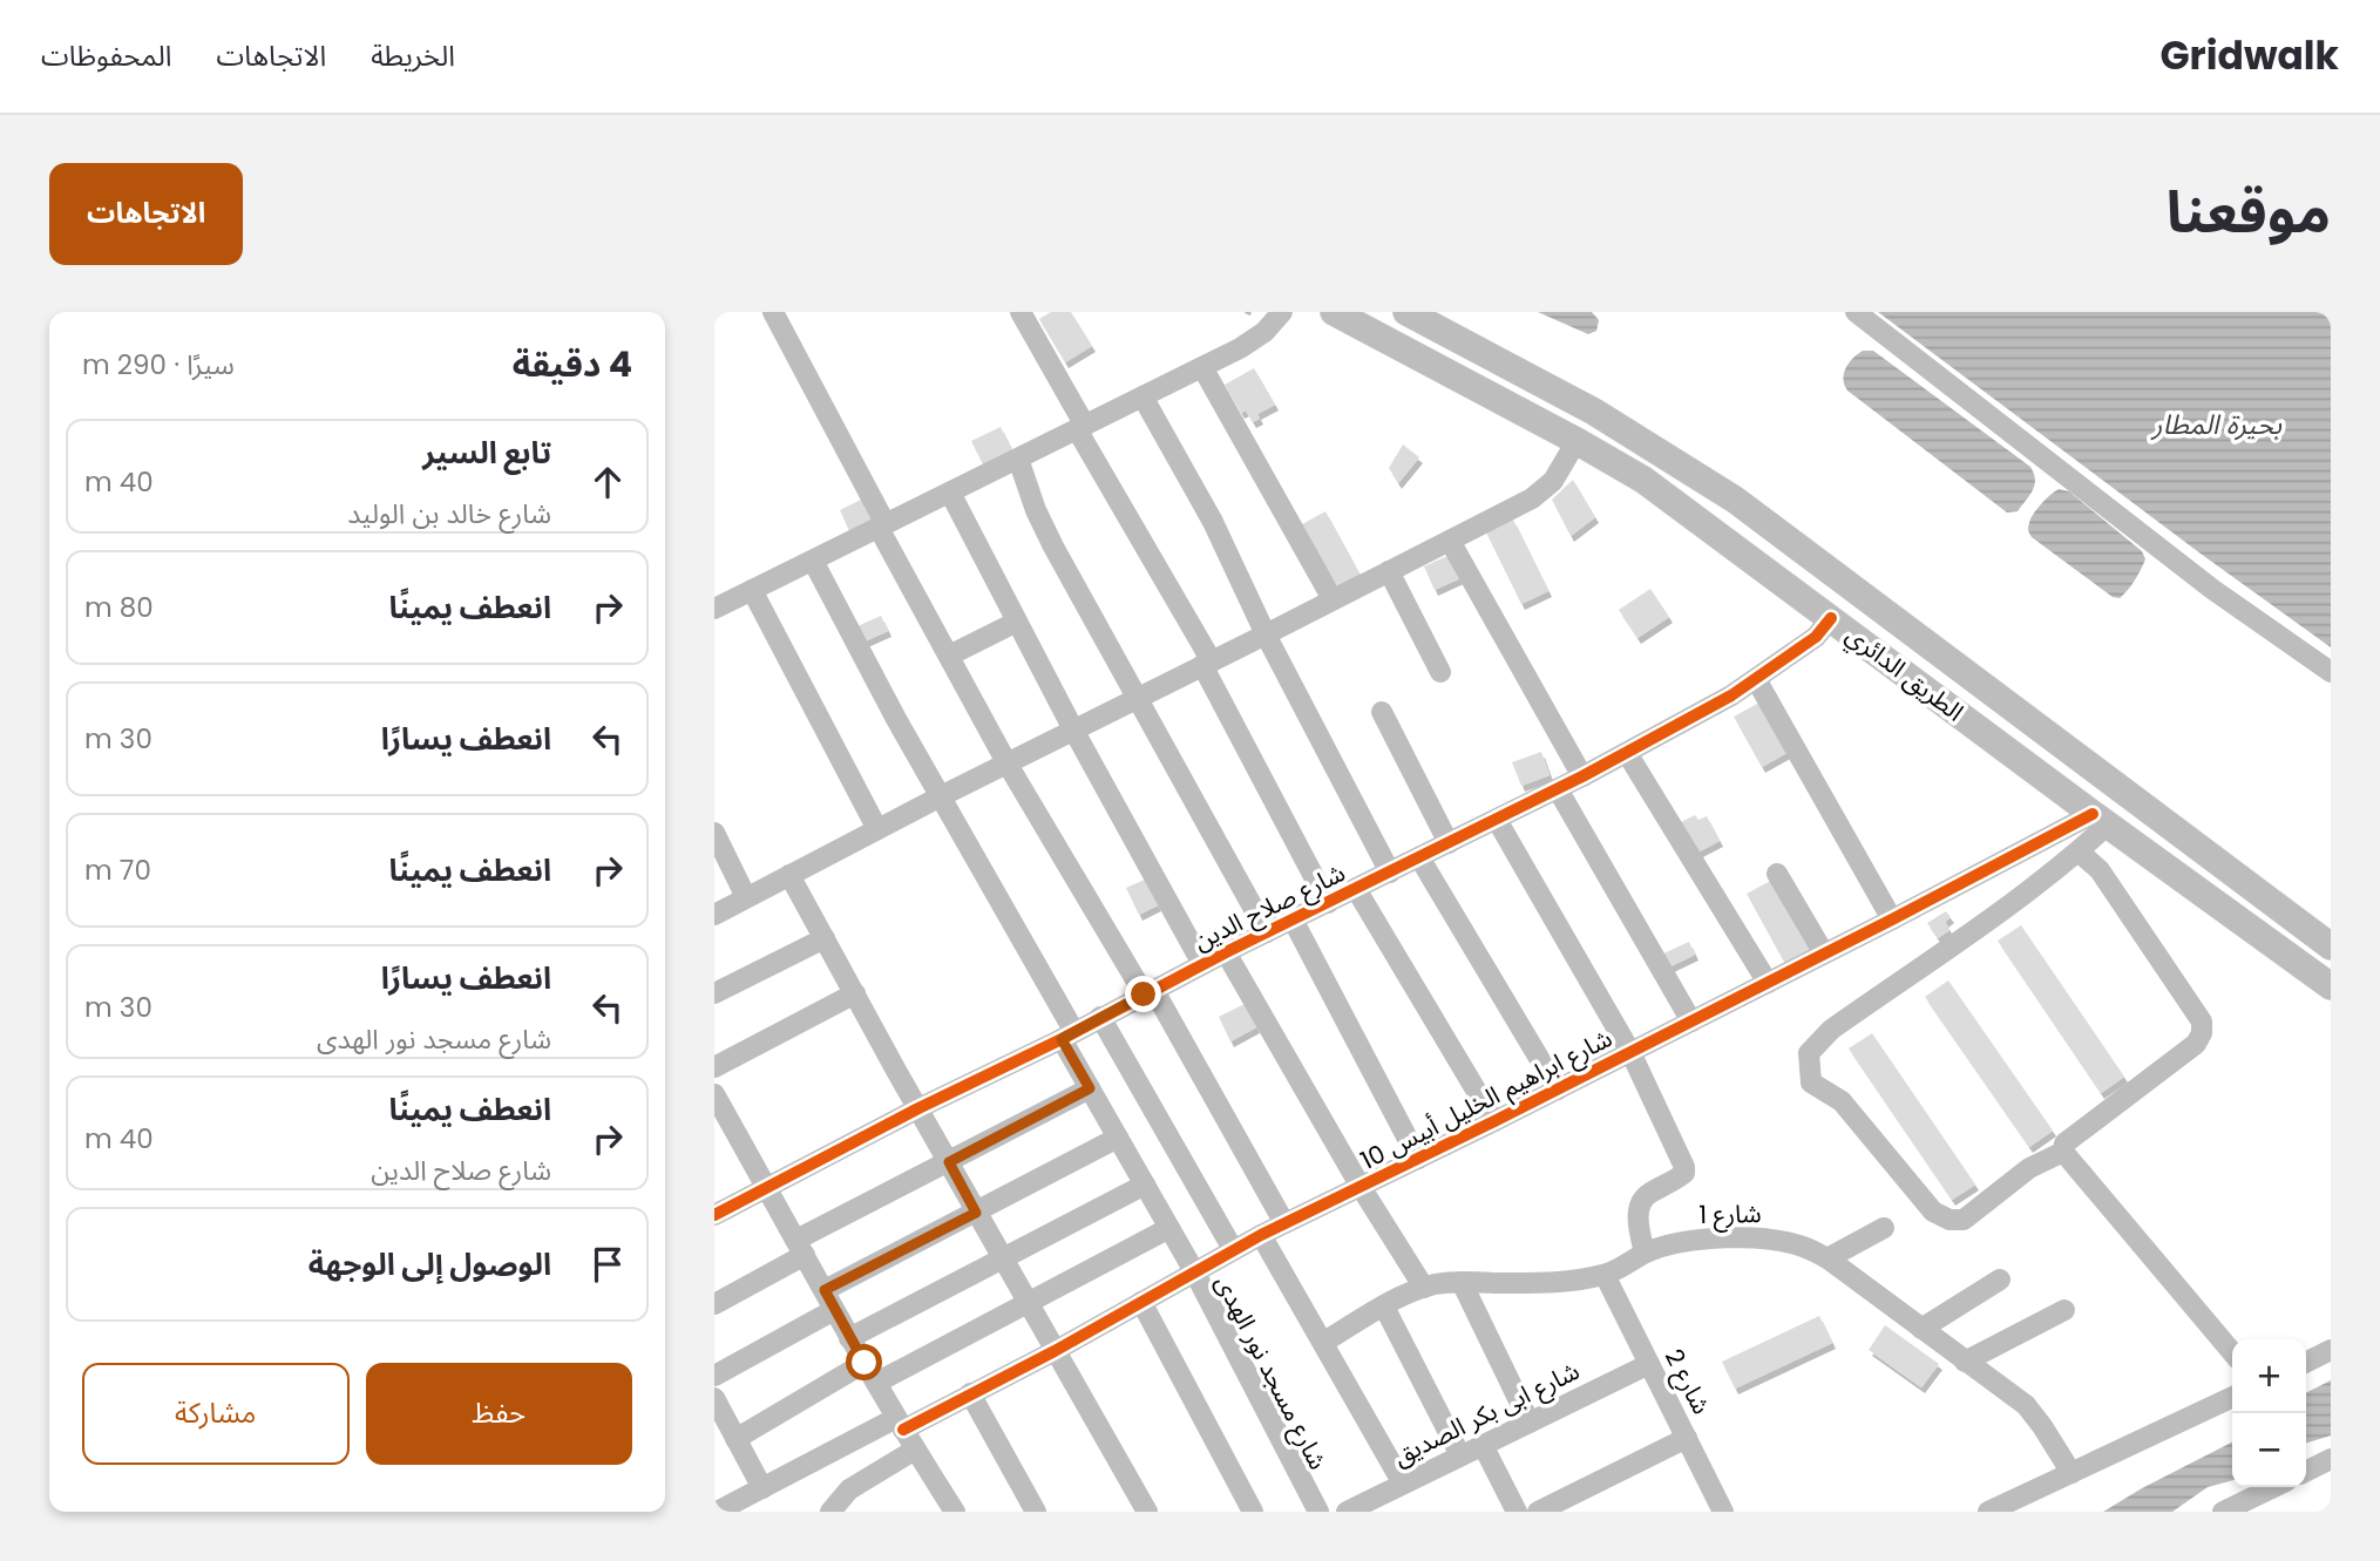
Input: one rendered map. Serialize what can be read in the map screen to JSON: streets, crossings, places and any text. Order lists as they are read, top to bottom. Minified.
{"streets":{"main road":["الطريق الدائري"],"street":["شارع صلاح الدين","شارع ابراهيم الخليل أبيس 10","شارع 1","شارع مسجد نور الهدى","شارع 2","شارع ابى بكر الصديق"]},"crossings":[["الطريق الدائري","شارع صلاح الدين"],["الطريق الدائري","شارع ابراهيم الخليل أبيس 10"],["شارع صلاح الدين","شارع مسجد نور الهدى"],["شارع ابراهيم الخليل أبيس 10","شارع مسجد نور الهدى"],["شارع 1","شارع 2"],["شارع 2","شارع ابى بكر الصديق"]],"water":["بحيرة المطار"],"page":{"header":"Gridwalk","nav":["الخريطة","الاتجاهات","المحفوظات"],"title":"موقعنا","buttons":["الاتجاهات",["حفظ","مشاركة"]],"heading":["4 دقيقة","سيرًا · 290 m"],"list":[["تابع السير","شارع خالد بن الوليد","40 m"],["انعطف يمينًا","80 m"],["انعطف يسارًا","30 m"],["انعطف يمينًا","70 m"],["انعطف يسارًا","شارع مسجد نور الهدى","30 m"],["انعطف يمينًا","شارع صلاح الدين","40 m"],"الوصول إلى الوجهة"],"map_buttons":["+","−"]}}
